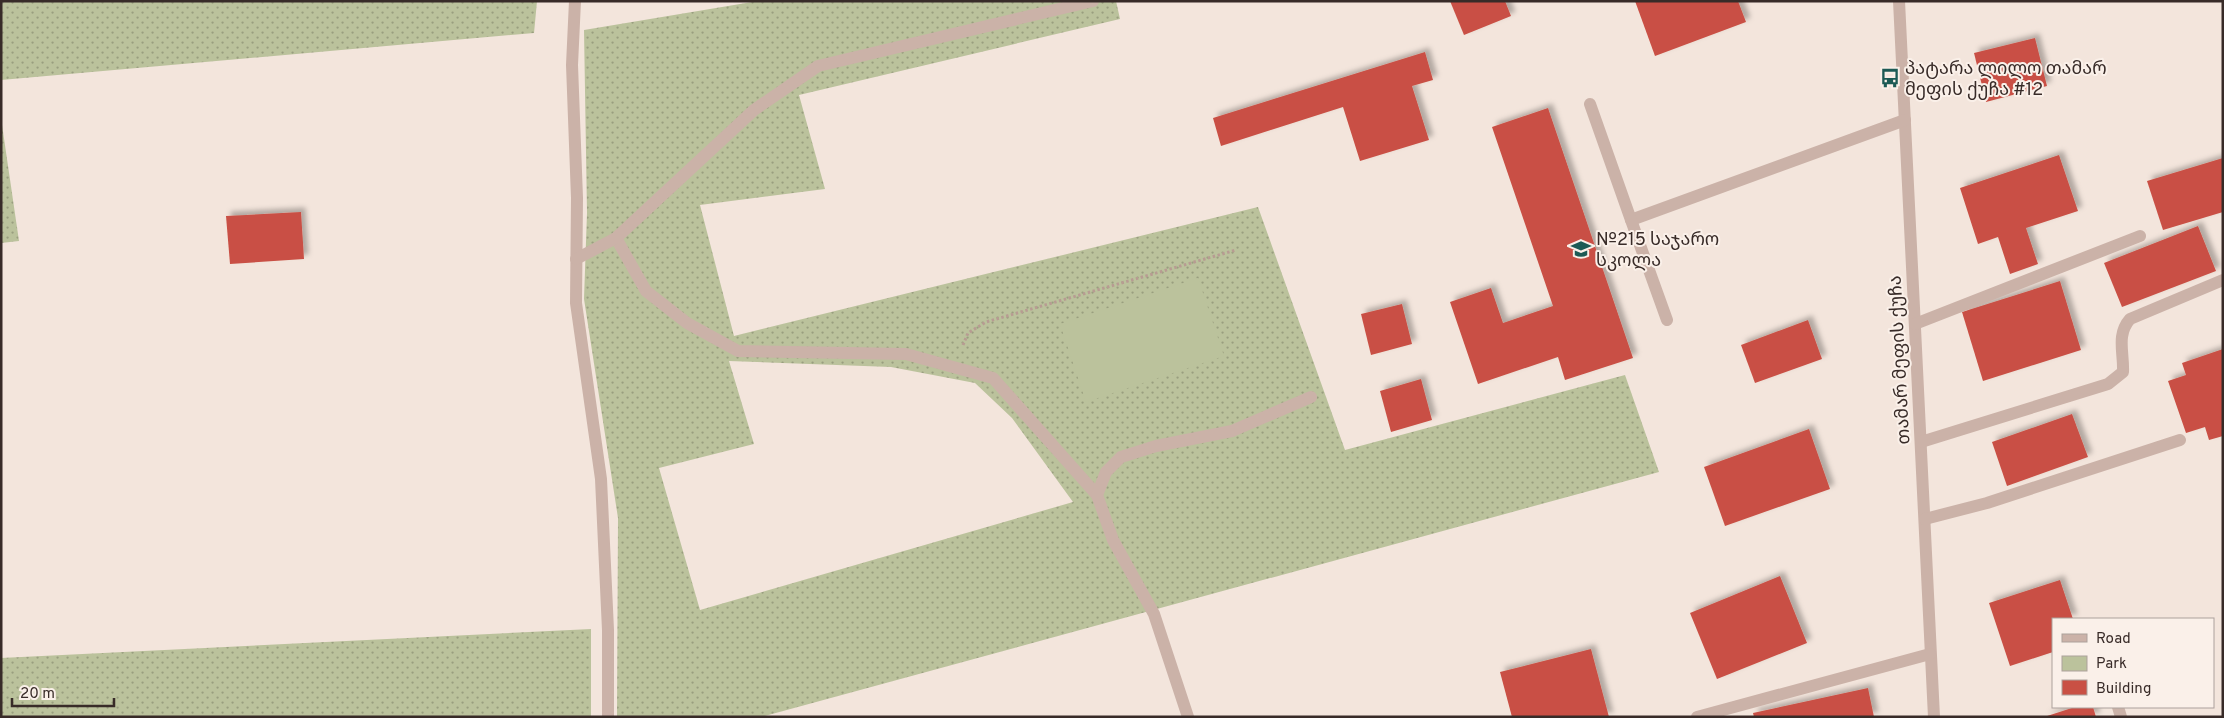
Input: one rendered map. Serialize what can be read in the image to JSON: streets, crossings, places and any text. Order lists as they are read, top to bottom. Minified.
{"streets":{"street":["თამარ მეფის ქუჩა"]},"places":{"bus stop":["პატარა ლილო თამარ მეფის ქუჩა #12"],"school or university":["№215 საჯარო სკოლა"]},"legend":["Road","Park","Building"],"scale_bar":"20 m"}
